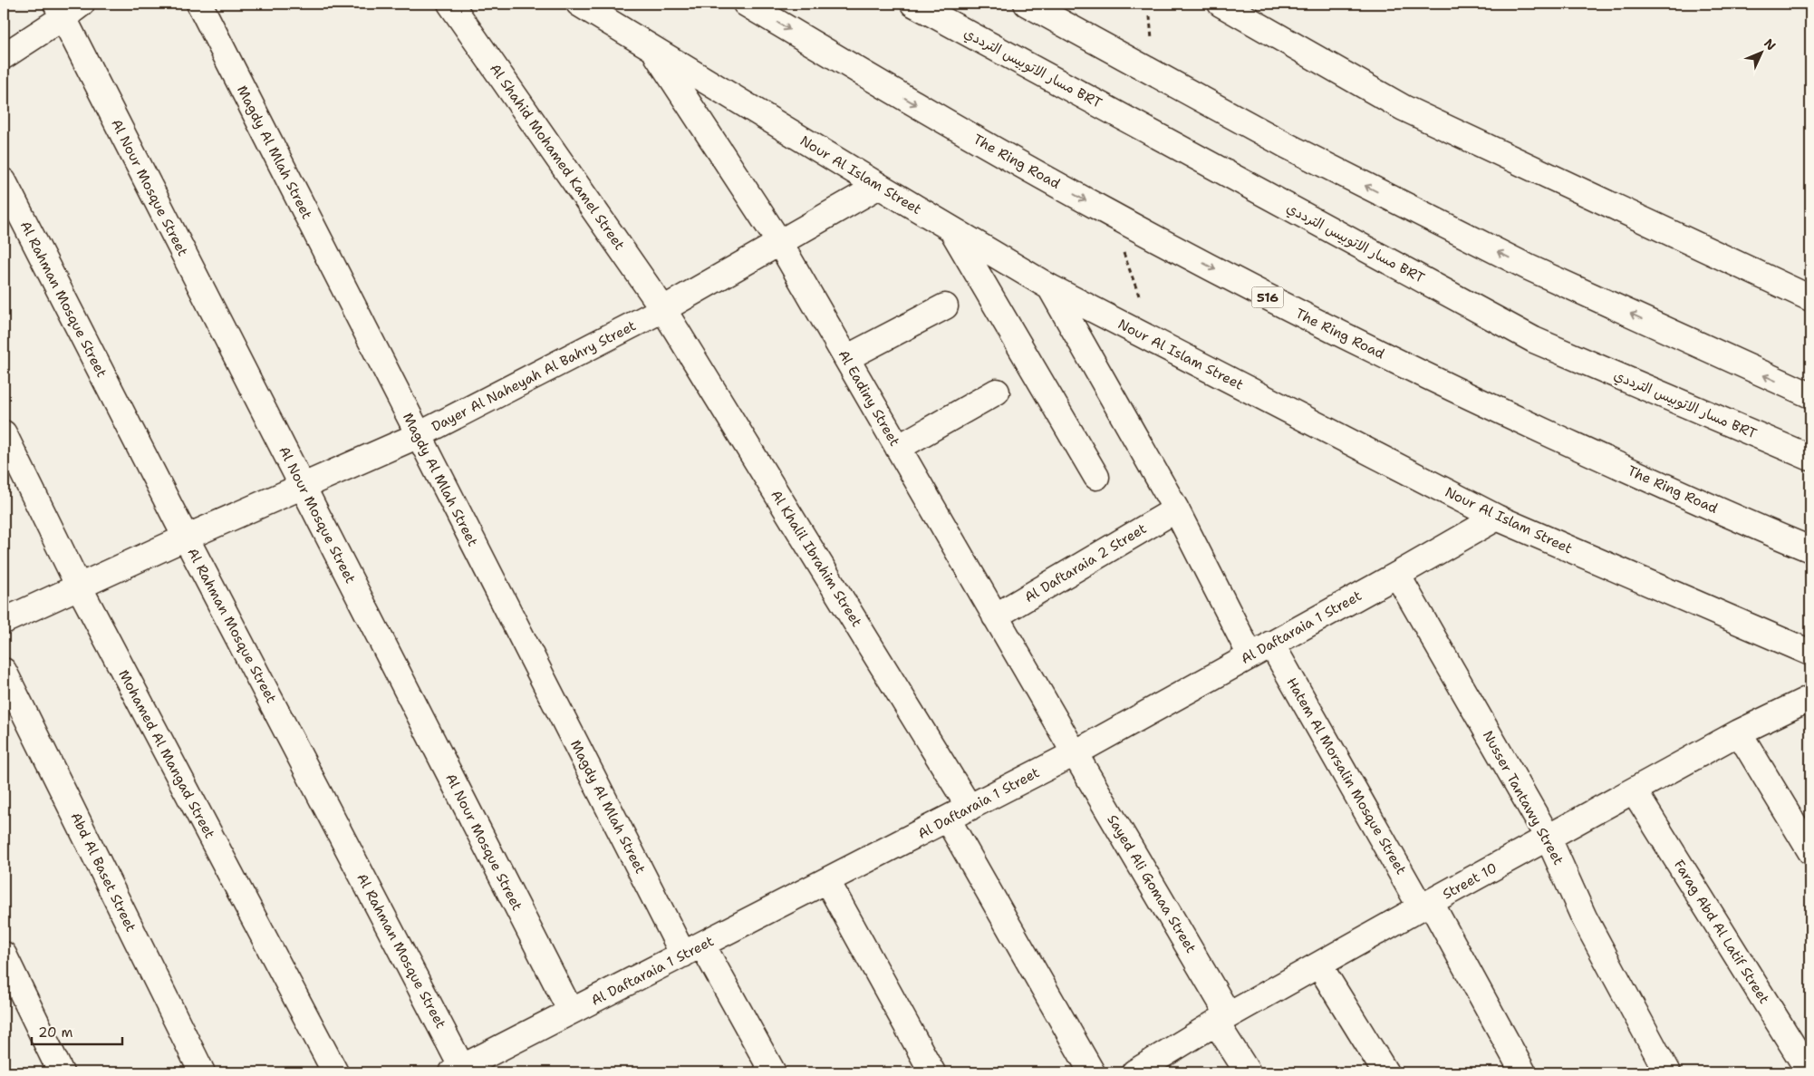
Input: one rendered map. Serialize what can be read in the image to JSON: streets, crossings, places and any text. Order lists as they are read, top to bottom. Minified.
{"streets":{"main road":["مسار الاتوبيس الترددي BRT","Magdy Al Mlah Street","Al Shahid Mohamed Kamel Street","The Ring Road","Nour Al Islam Street","Al Nour Mosque Street","516","Al Rahman Mosque Street","Dayer Al Naheyah Al Bahry Street","Al Eadiny Street","Al Khalil Ibrahim Street","Al Daftaraia 2 Street","Al Daftaraia 1 Street","Mohamed Al Mangad Street","Hatem Al Morsalin Mosque Street","Nusser Tantawy Street","Abd Al Baset Street","Street 10","Sayed Ali Gomaa Street","Farag Abd Al Latif Street"]},"crossings":[["Magdy Al Mlah Street","Dayer Al Naheyah Al Bahry Street"],["Magdy Al Mlah Street","Al Daftaraia 1 Street"],["Al Shahid Mohamed Kamel Street","Dayer Al Naheyah Al Bahry Street"],["Al Shahid Mohamed Kamel Street","Al Khalil Ibrahim Street"],["Nour Al Islam Street","Dayer Al Naheyah Al Bahry Street"],["Nour Al Islam Street","Al Eadiny Street"],["Nour Al Islam Street","Al Daftaraia 1 Street"],["Nour Al Islam Street","Hatem Al Morsalin Mosque Street"],["Al Nour Mosque Street","Dayer Al Naheyah Al Bahry Street"],["Al Nour Mosque Street","Al Daftaraia 1 Street"],["Al Rahman Mosque Street","Dayer Al Naheyah Al Bahry Street"],["Al Rahman Mosque Street","Al Daftaraia 1 Street"],["Dayer Al Naheyah Al Bahry Street","Al Eadiny Street"],["Dayer Al Naheyah Al Bahry Street","Al Khalil Ibrahim Street"],["Dayer Al Naheyah Al Bahry Street","Mohamed Al Mangad Street"],["Al Eadiny Street","Al Daftaraia 2 Street"],["Al Eadiny Street","Al Daftaraia 1 Street"],["Al Eadiny Street","Sayed Ali Gomaa Street"],["Al Khalil Ibrahim Street","Al Daftaraia 1 Street"],["Al Daftaraia 2 Street","Hatem Al Morsalin Mosque Street"],["Al Daftaraia 1 Street","Hatem Al Morsalin Mosque Street"],["Al Daftaraia 1 Street","Nusser Tantawy Street"],["Al Daftaraia 1 Street","Sayed Ali Gomaa Street"],["Hatem Al Morsalin Mosque Street","Street 10"],["Nusser Tantawy Street","Street 10"],["Street 10","Sayed Ali Gomaa Street"],["Street 10","Farag Abd Al Latif Street"]],"scale_bar":"20 m","north":"top right"}
